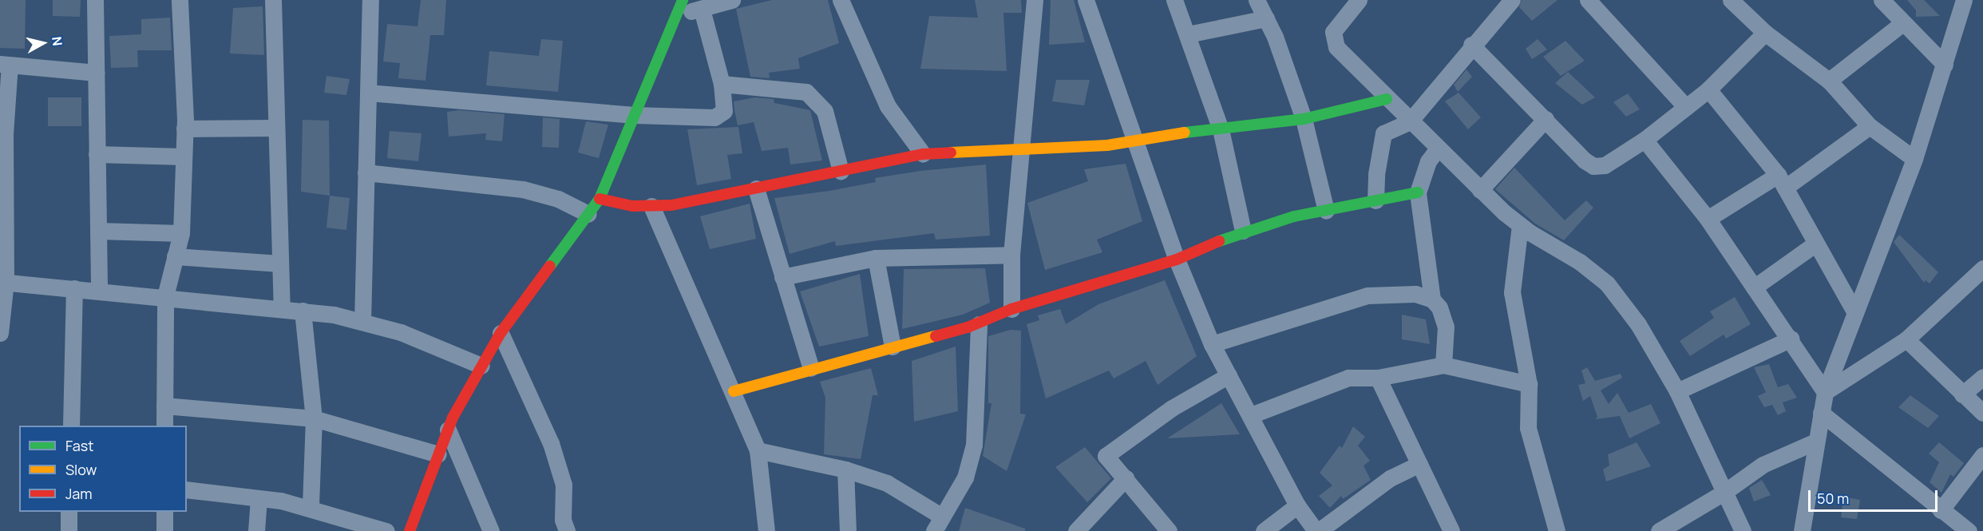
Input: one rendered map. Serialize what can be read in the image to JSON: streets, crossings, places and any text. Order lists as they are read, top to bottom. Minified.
{"legend":["Fast","Slow","Jam"],"scale_bar":"50 m","north":"right"}
